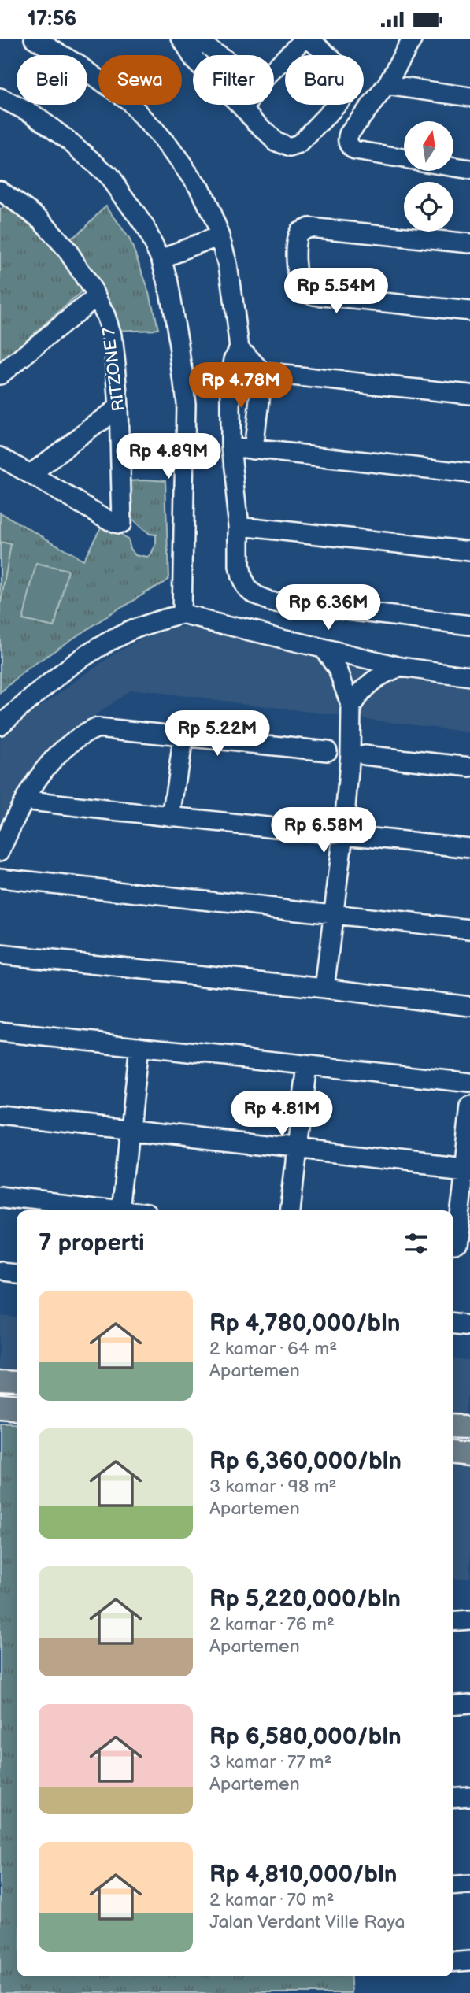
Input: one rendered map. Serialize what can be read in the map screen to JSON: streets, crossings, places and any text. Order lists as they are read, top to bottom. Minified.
{"streets":{"street":["RITZONE 7"]},"north":"top","page":{"status":"17:56","chip":["Beli","Sewa","Filter","Baru"],"price":["Rp 5.54M","Rp 4.78M","Rp 4.89M","Rp 6.36M","Rp 5.22M","Rp 6.58M","Rp 4.81M"],"heading":"7 properti","list":[{"name":"Rp 4,780,000/bln","note":"2 kamar · 64 m² · Apartemen"},{"name":"Rp 6,360,000/bln","note":"3 kamar · 98 m² · Apartemen"},{"name":"Rp 5,220,000/bln","note":"2 kamar · 76 m² · Apartemen"},{"name":"Rp 6,580,000/bln","note":"3 kamar · 77 m² · Apartemen"},{"name":"Rp 4,810,000/bln","note":"2 kamar · 70 m² · Jalan Verdant Ville Raya"}]}}
